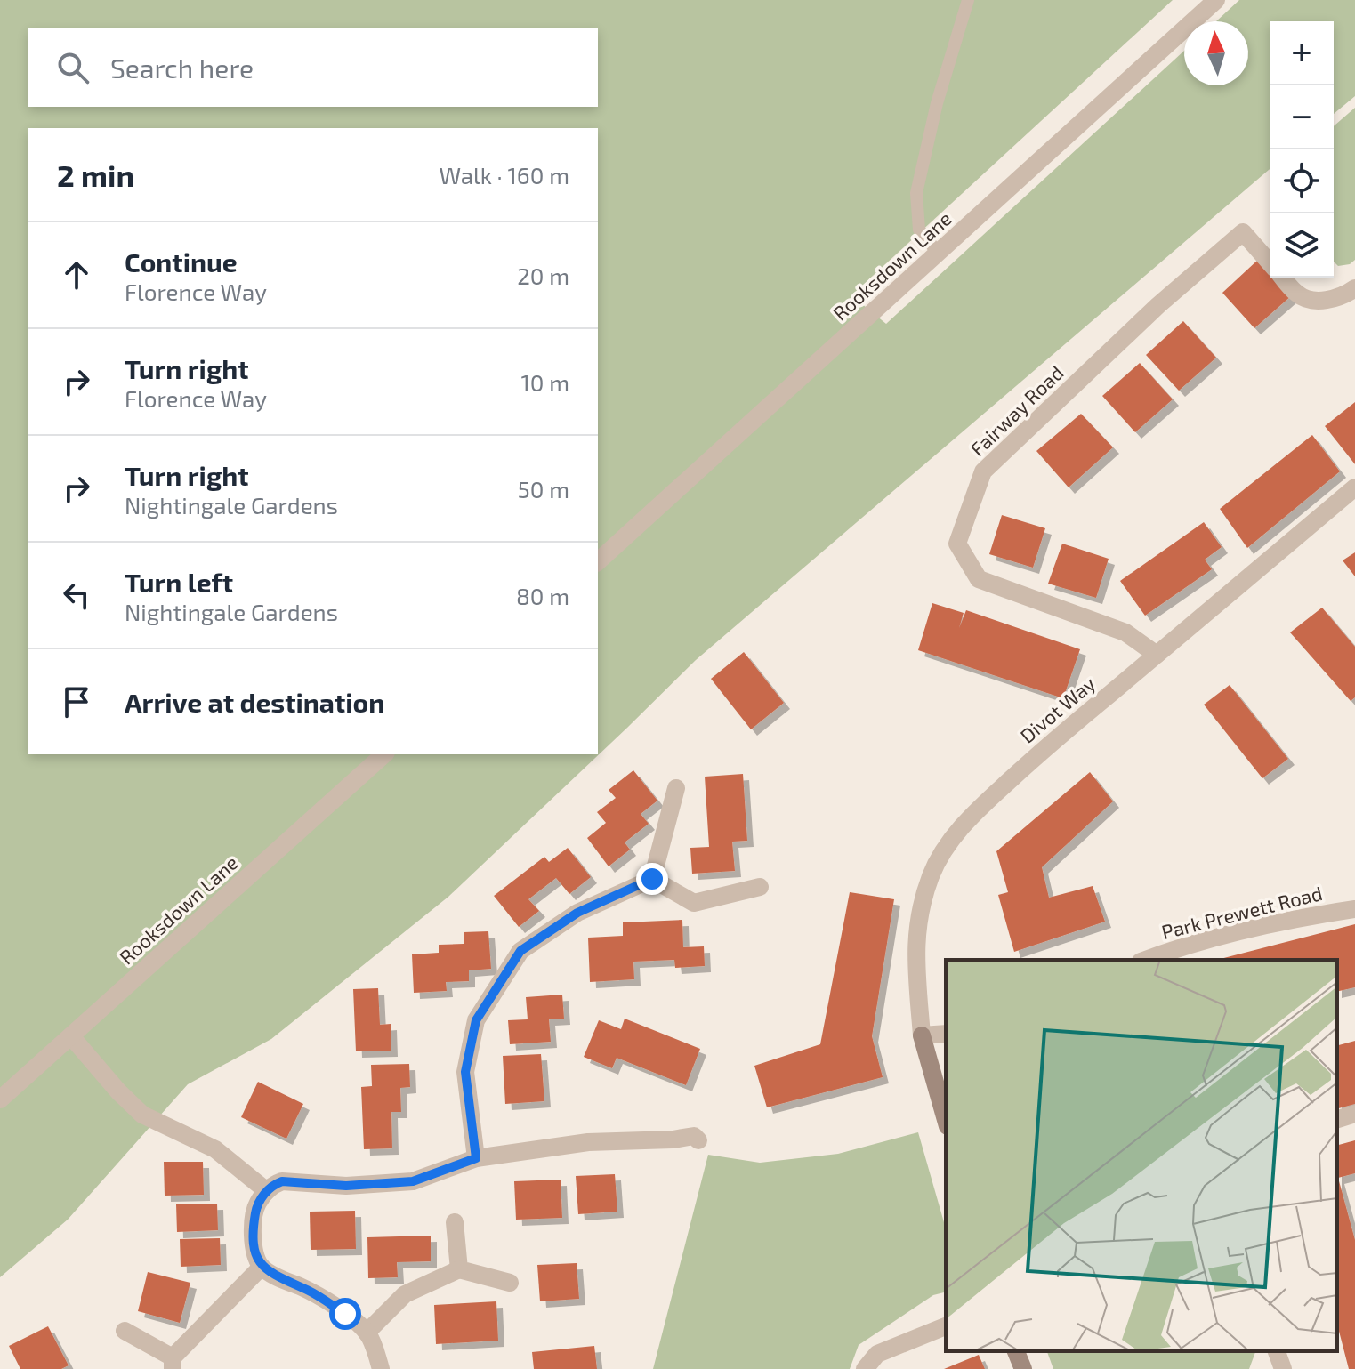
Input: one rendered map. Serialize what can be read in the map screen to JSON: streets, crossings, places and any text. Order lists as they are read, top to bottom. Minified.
{"streets":{"street":["Rooksdown Lane","Fairway Road","Divot Way","Park Prewett Road"]},"crossings":[["Fairway Road","Divot Way"]],"north":"top","page":{"map_buttons":["+","−"],"search":"Search here","heading":["2 min","Walk · 160 m"],"list":[["Continue","Florence Way","20 m"],["Turn right","Florence Way","10 m"],["Turn right","Nightingale Gardens","50 m"],["Turn left","Nightingale Gardens","80 m"],"Arrive at destination"]}}
